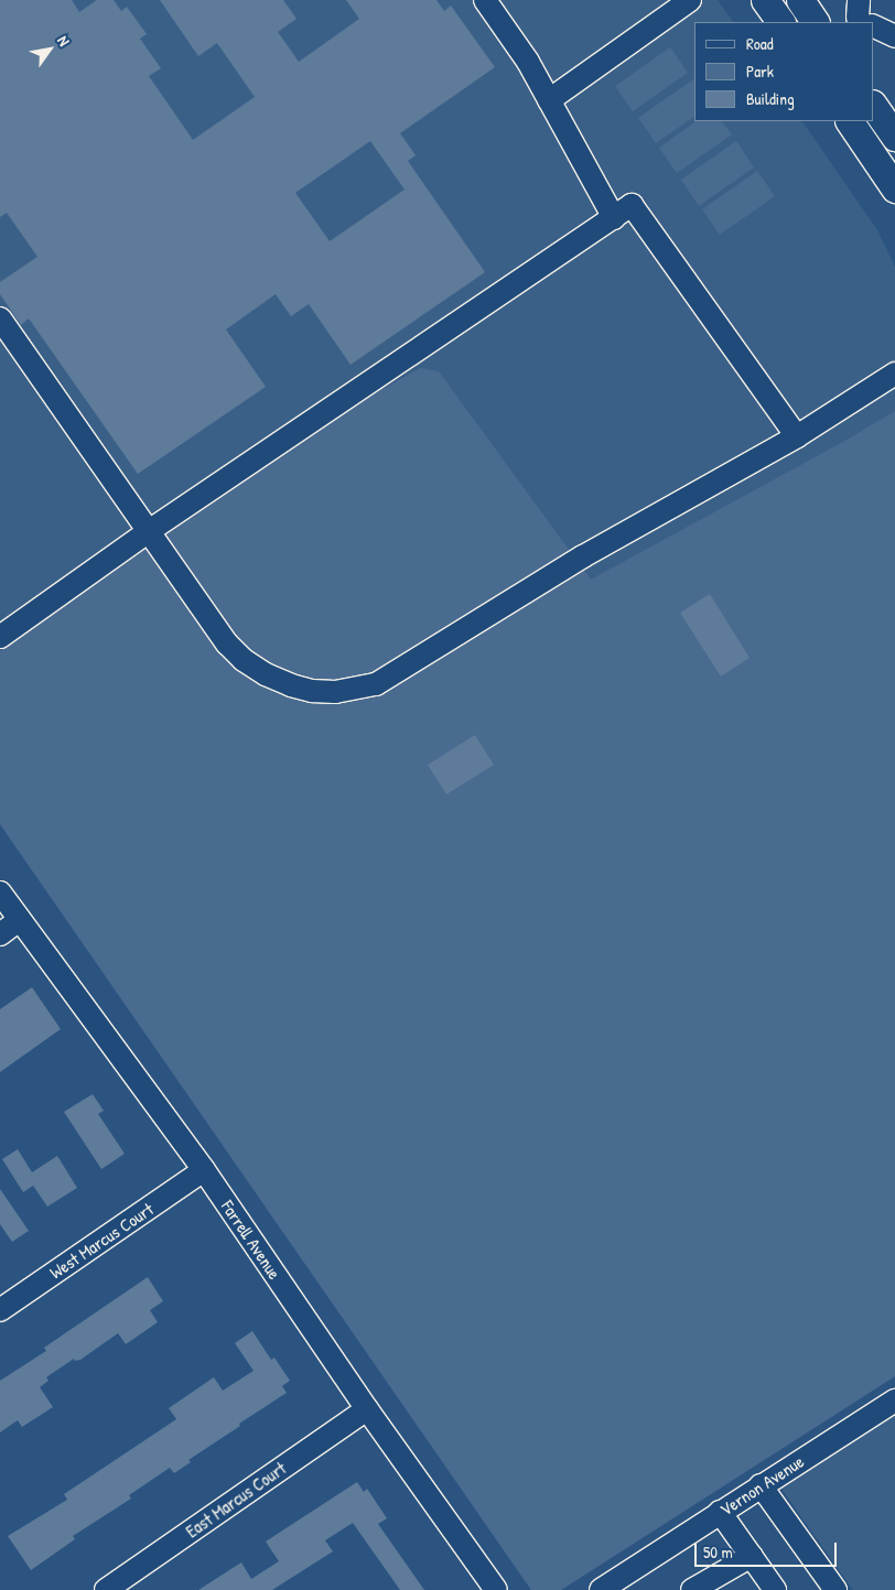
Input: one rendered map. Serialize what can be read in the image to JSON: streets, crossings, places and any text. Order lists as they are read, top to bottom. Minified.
{"streets":{"street":["Farrell Avenue","West Marcus Court","Vernon Avenue","East Marcus Court"]},"crossings":[["Farrell Avenue","West Marcus Court"],["Farrell Avenue","East Marcus Court"]],"legend":["Road","Park","Building"],"scale_bar":"50 m","north":"top right"}
